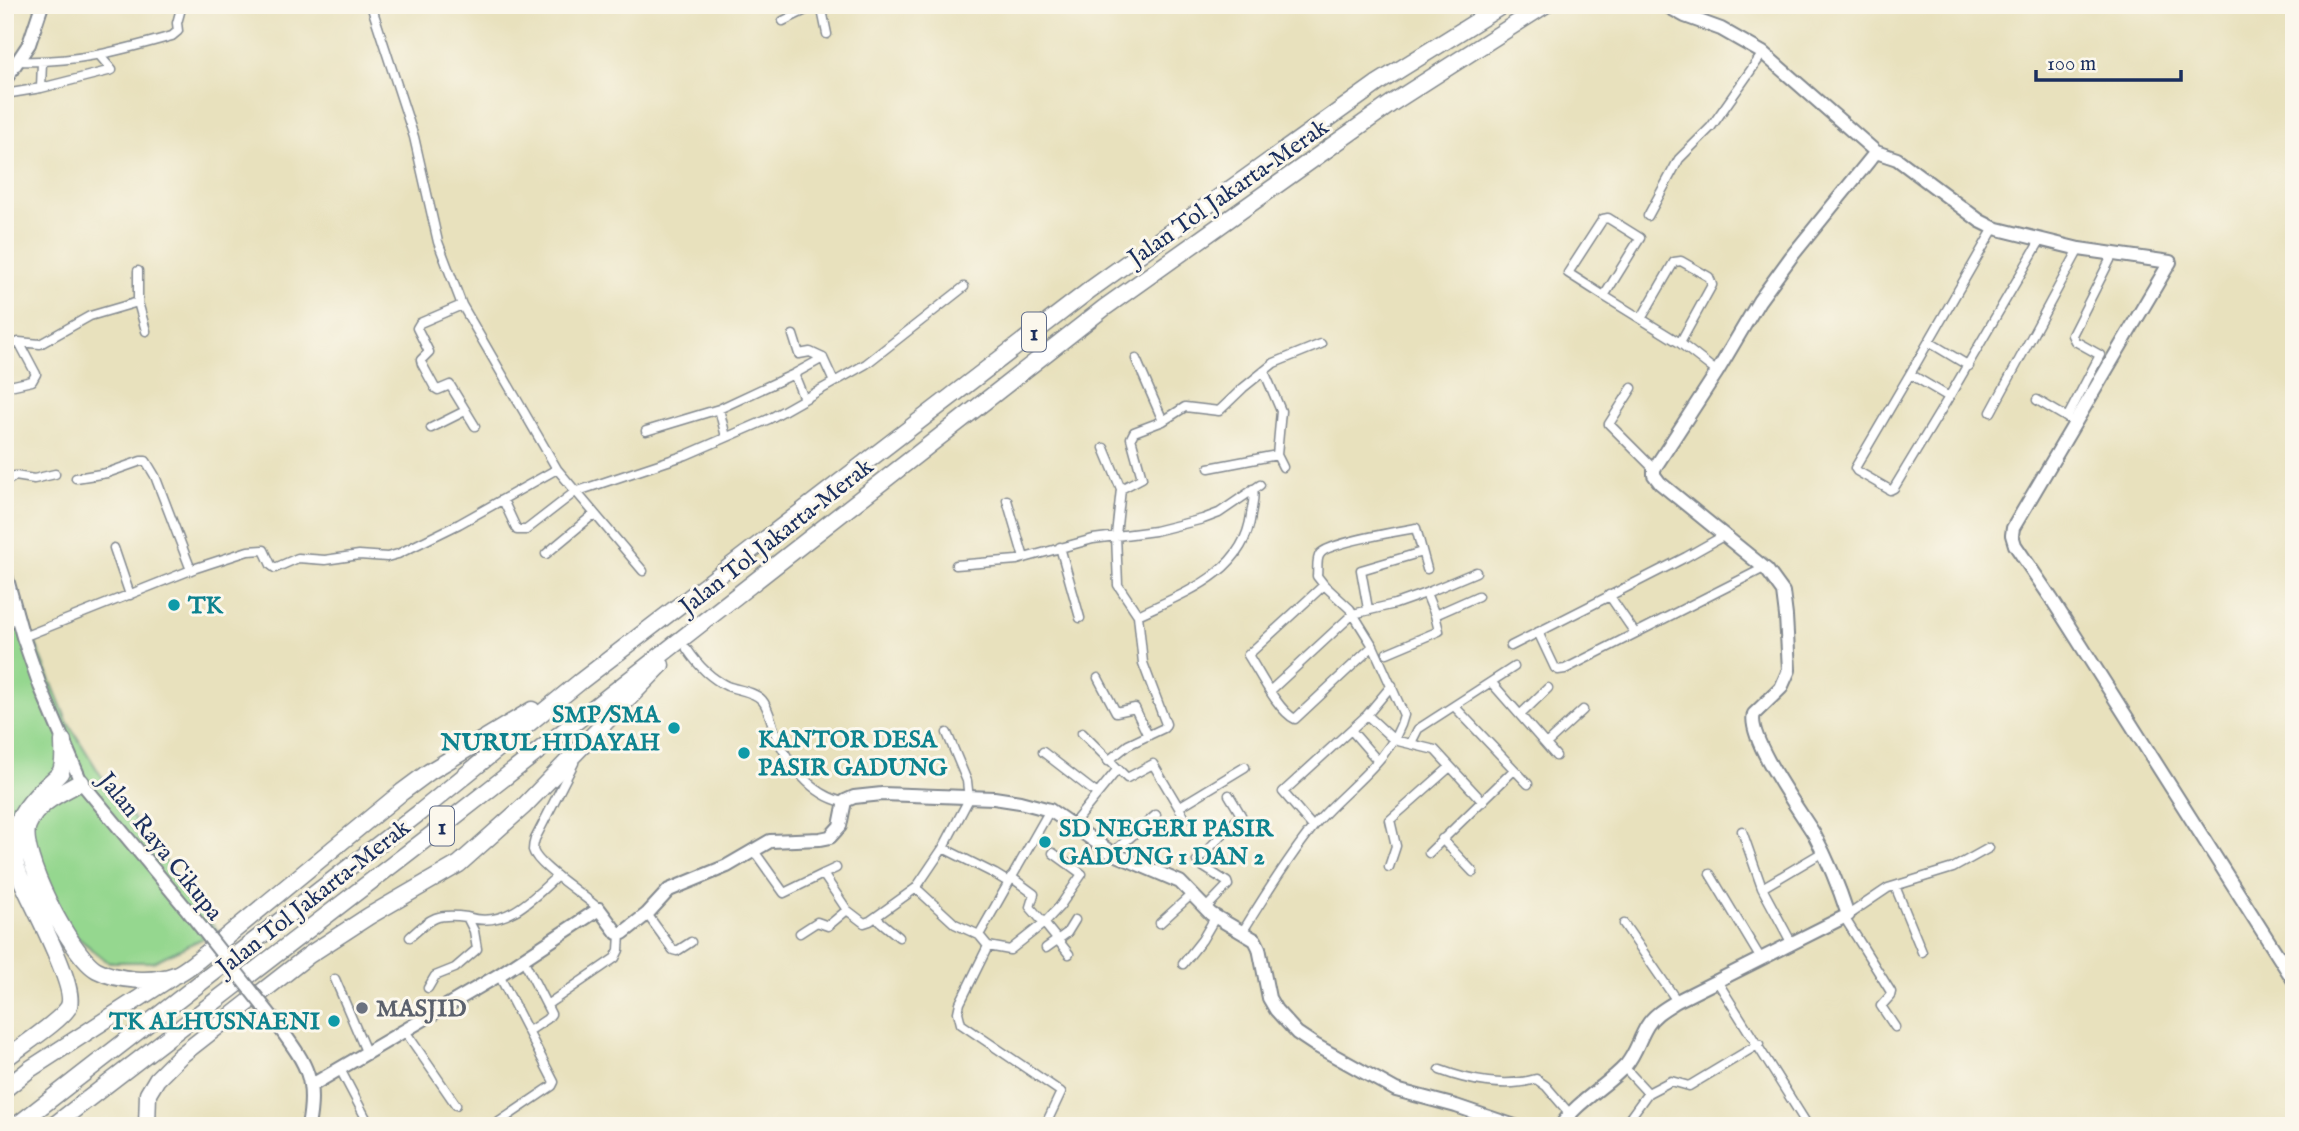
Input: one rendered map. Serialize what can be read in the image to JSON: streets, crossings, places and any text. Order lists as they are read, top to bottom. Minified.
{"streets":{"highway":["Jalan Tol Jakarta–Merak","1"],"street":["Jalan Raya Cikupa"]},"places":["TK","SMP/SMA NURUL HIDAYAH","KANTOR DESA PASIR GADUNG","SD NEGERI PASIR GADUNG 1 DAN 2","MASJID","TK ALHUSNAENI"],"scale_bar":"100 m"}
